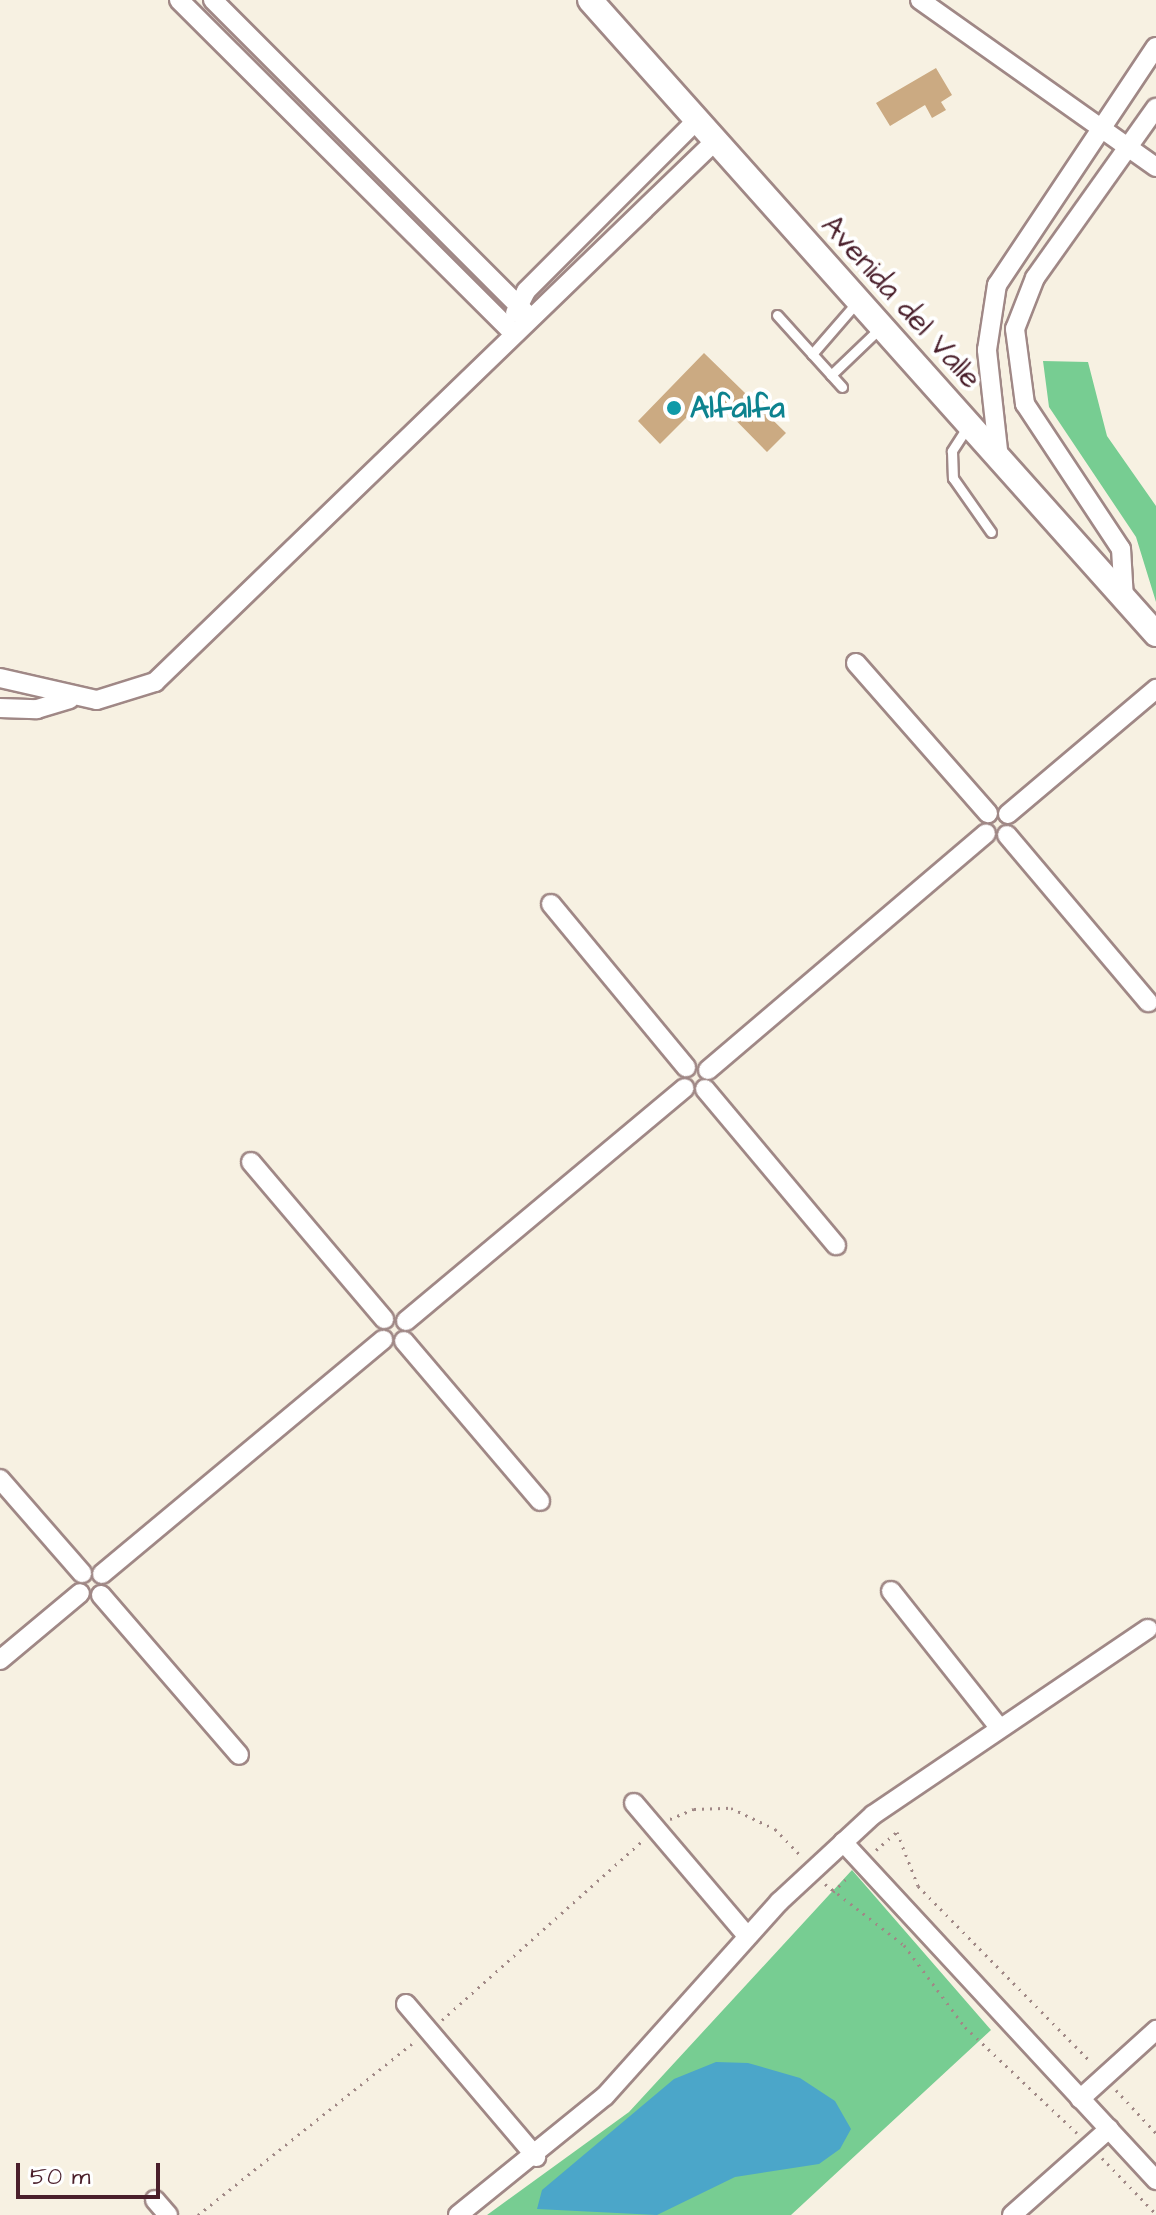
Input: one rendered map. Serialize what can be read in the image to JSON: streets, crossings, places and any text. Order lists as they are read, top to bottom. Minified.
{"streets":{"street":["Avenida del Valle"]},"places":["Alfalfa"],"scale_bar":"50 m"}
